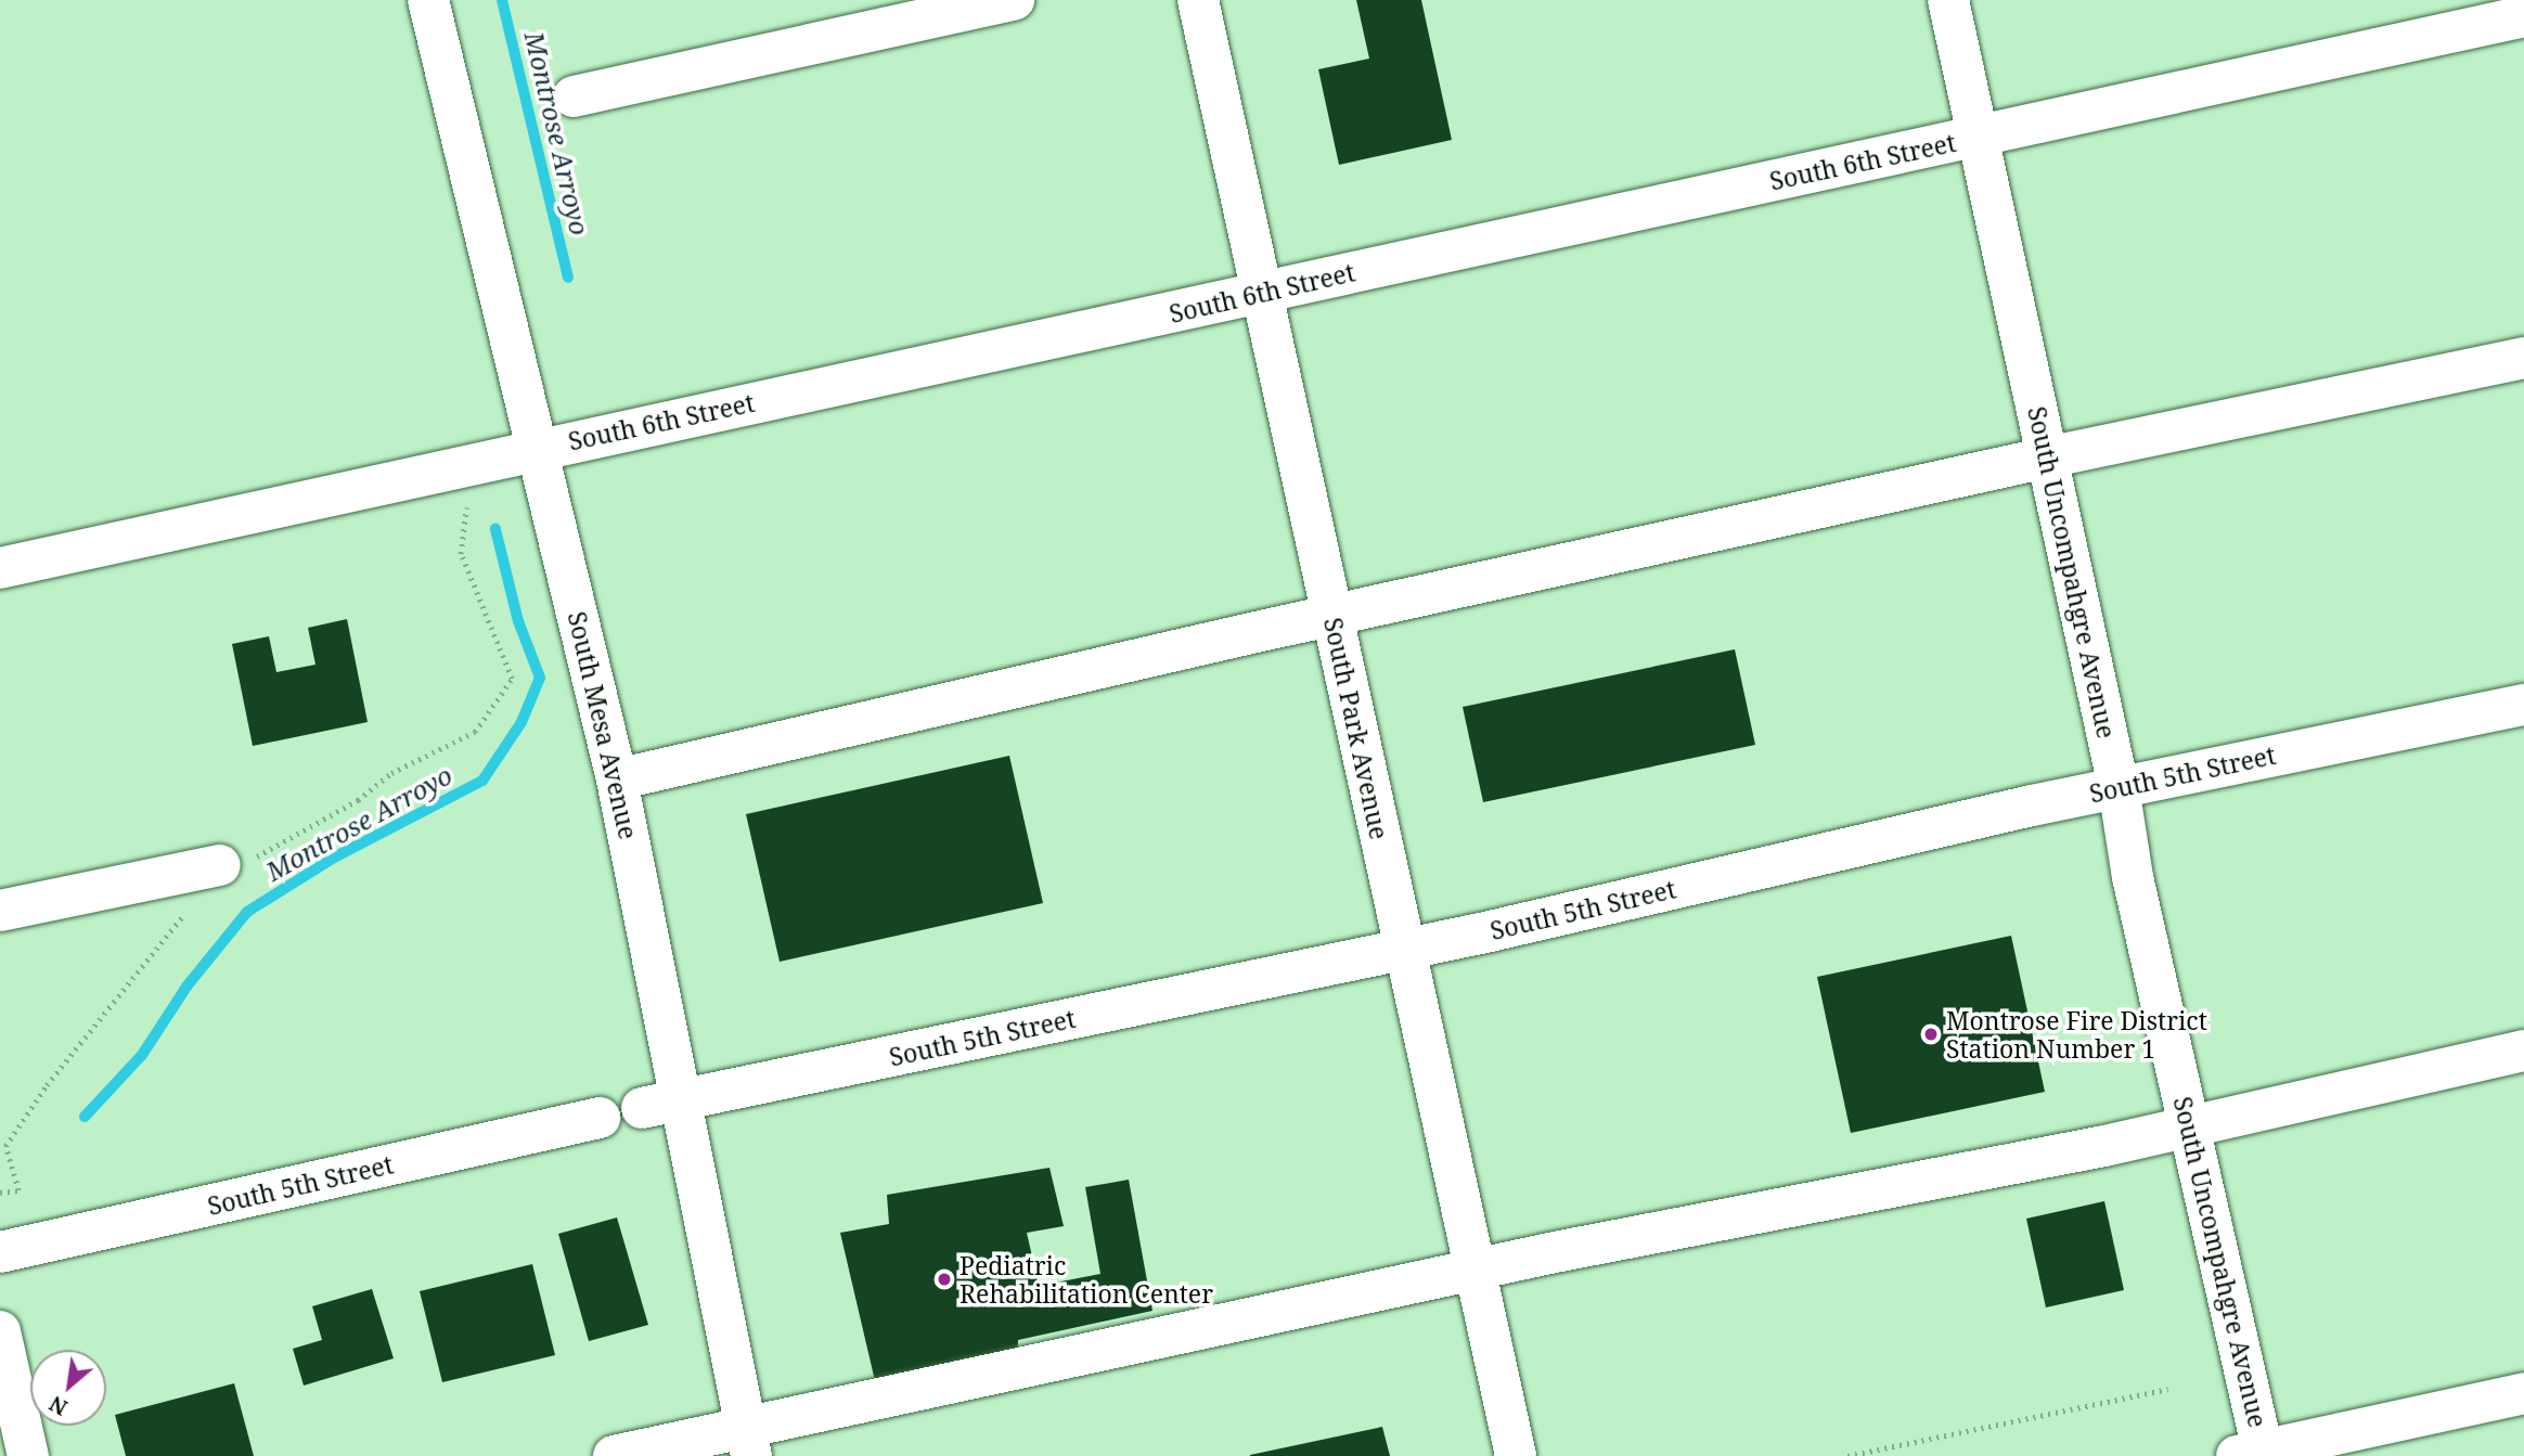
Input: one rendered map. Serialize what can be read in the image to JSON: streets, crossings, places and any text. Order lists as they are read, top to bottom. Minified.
{"streets":{"street":["South 6th Street","South Uncompahgre Avenue","South Mesa Avenue","South Park Avenue","South 5th Street"]},"crossings":[["South 6th Street","South Uncompahgre Avenue"],["South 6th Street","South Mesa Avenue"],["South 6th Street","South Park Avenue"],["South Uncompahgre Avenue","South 5th Street"],["South Mesa Avenue","South 5th Street"],["South Park Avenue","South 5th Street"]],"water":["Montrose Arroyo"],"places":["Montrose Fire District Station Number 1","Pediatric Rehabilitation Center"],"north":"bottom left"}
